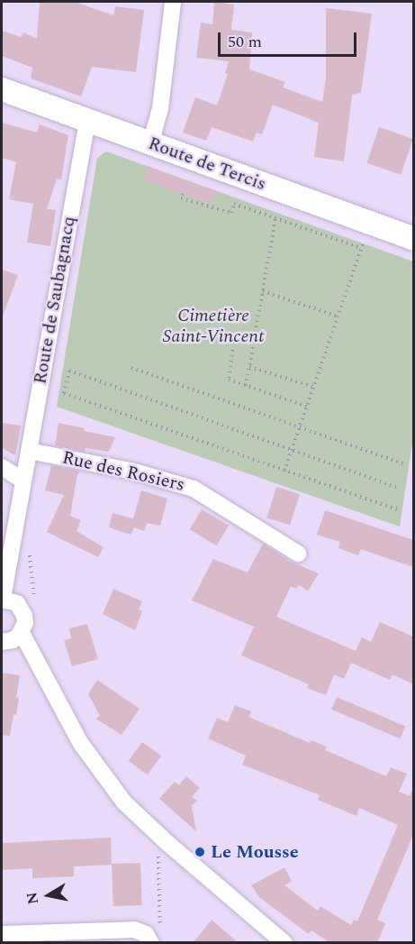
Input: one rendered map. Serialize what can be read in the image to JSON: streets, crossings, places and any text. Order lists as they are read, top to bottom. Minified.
{"streets":{"main road":["Route de Tercis"],"street":["Route de Saubagnacq","Rue des Rosiers"]},"crossings":[["Route de Tercis","Route de Saubagnacq"],["Route de Saubagnacq","Rue des Rosiers"]],"parks":["Cimetière Saint-Vincent"],"places":["Le Mousse"],"scale_bar":"50 m","north":"left"}
